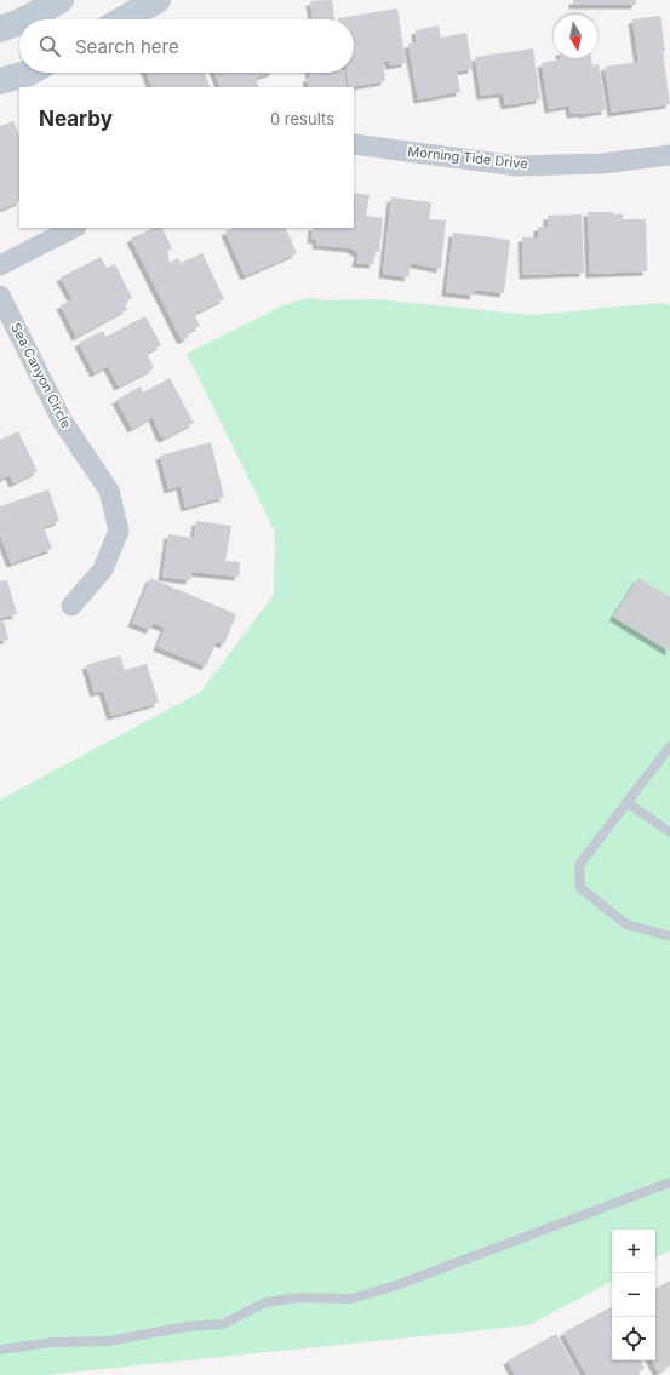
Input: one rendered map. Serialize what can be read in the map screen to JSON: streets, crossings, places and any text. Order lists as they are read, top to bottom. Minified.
{"streets":{"street":["Morning Tide Drive","Sea Canyon Circle"]},"north":"bottom","page":{"search":"Search here","heading":["Nearby","0 results"],"map_buttons":["+","−"]}}
